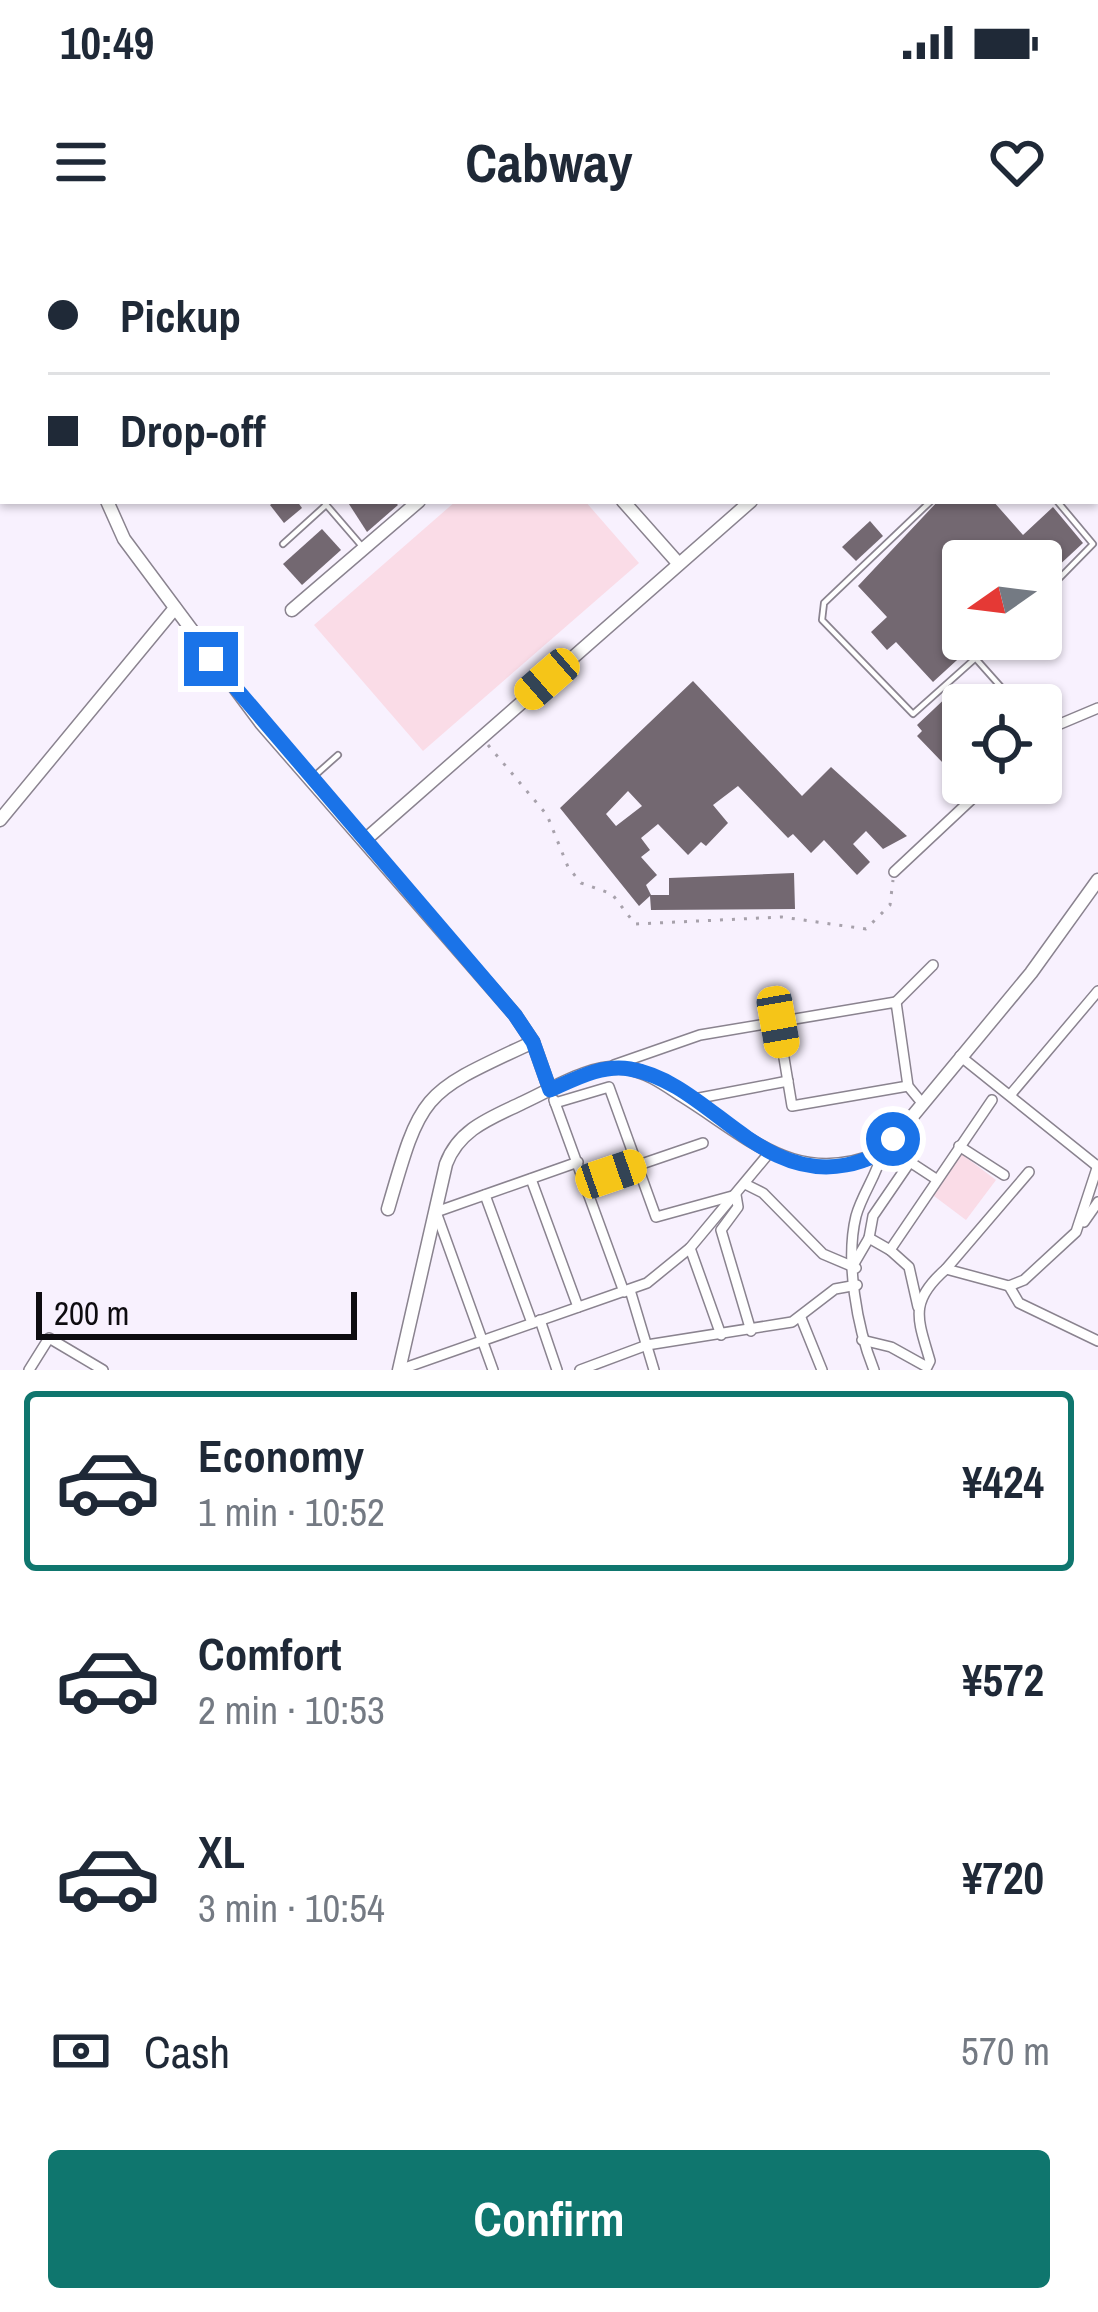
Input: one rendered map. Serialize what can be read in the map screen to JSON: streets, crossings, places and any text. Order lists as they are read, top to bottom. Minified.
{"scale_bar":"200 m","north":"left","page":{"status":"10:49","header":"Cabway","banner":["Pickup","Drop-off"],"scale":"200 m","list":[{"name":"Economy","note":"1 min · 10:52","value":"¥424"},{"name":"Comfort","note":"2 min · 10:53","value":"¥572"},{"name":"XL","note":"3 min · 10:54","value":"¥720"}],"pay":["Cash","570 m"],"buttons":"Confirm"}}
